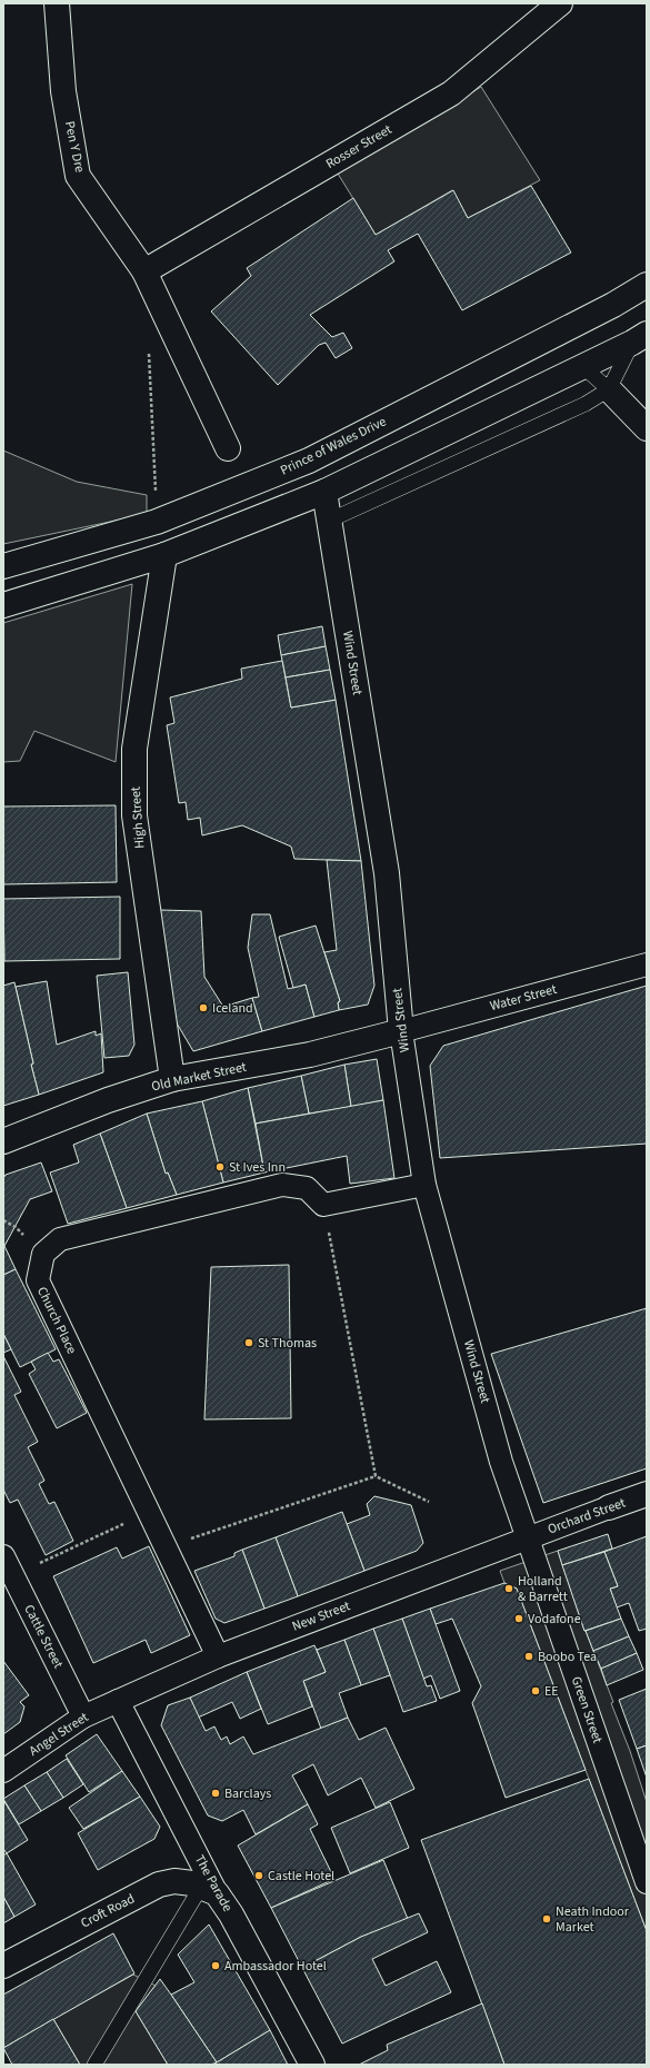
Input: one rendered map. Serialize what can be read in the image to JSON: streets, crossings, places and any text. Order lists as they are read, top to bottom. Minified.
{"streets":{"street":["Pen Y Dre","Rosser Street","Prince of Wales Drive","Wind Street","High Street","Water Street","Old Market Street","Church Place","Orchard Street","New Street","Cattle Street","Green Street","Angel Street","The Parade","Croft Road"]},"crossings":[["Pen Y Dre","Rosser Street"],["Wind Street","Water Street"],["Wind Street","Old Market Street"],["Wind Street","Orchard Street"],["Wind Street","New Street"],["Wind Street","Green Street"],["High Street","Old Market Street"],["Water Street","Old Market Street"],["Church Place","New Street"],["Orchard Street","New Street"],["Orchard Street","Green Street"],["New Street","Green Street"],["New Street","Angel Street"],["New Street","The Parade"],["Cattle Street","Angel Street"],["Angel Street","The Parade"],["The Parade","Croft Road"]],"places":["Iceland","St Ives Inn","St Thomas","Holland & Barrett","Vodafone","Boobo Tea","EE","Barclays","Castle Hotel","Neath Indoor Market","Ambassador Hotel"]}
